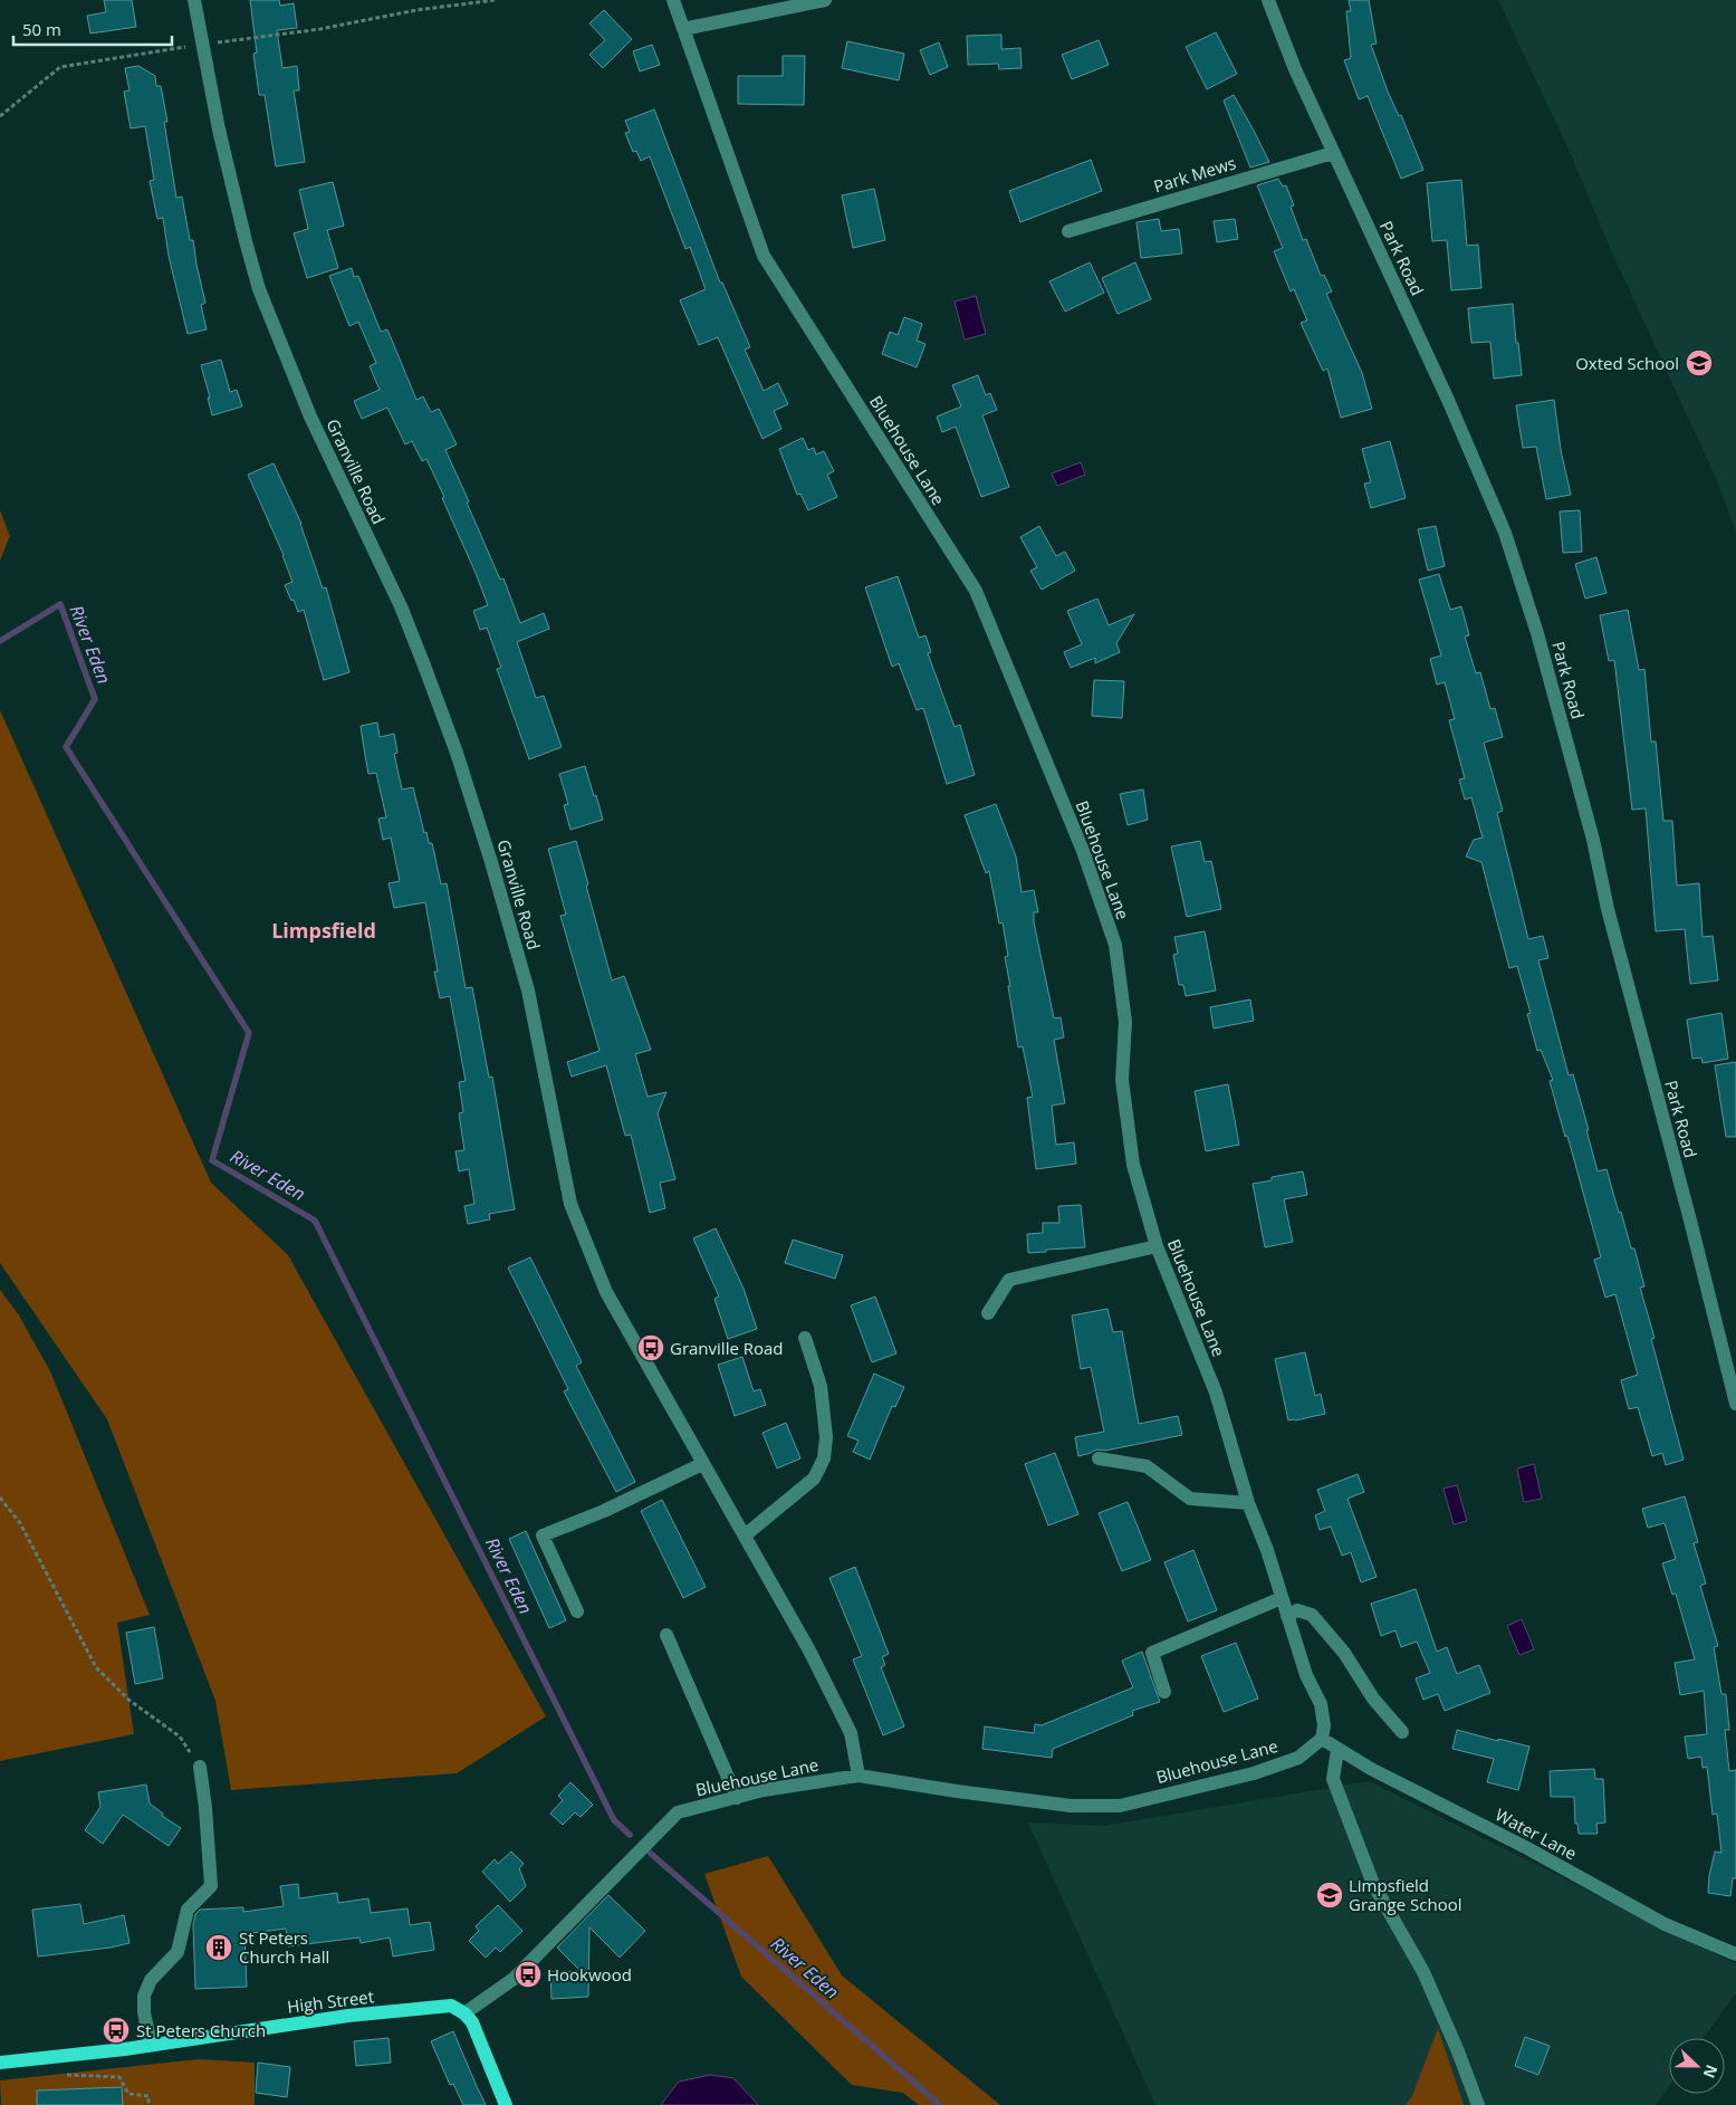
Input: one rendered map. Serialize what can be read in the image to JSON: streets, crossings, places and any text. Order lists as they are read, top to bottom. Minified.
{"streets":{"main road":["High Street"],"street":["Park Mews","Park Road","Bluehouse Lane","Granville Road","Water Lane"]},"crossings":[["Park Mews","Park Road"],["Bluehouse Lane","Granville Road"],["Bluehouse Lane","Water Lane"],["Bluehouse Lane","High Street"]],"districts":["Limpsfield"],"water":["River Eden"],"places":{"school or university":["Oxted School","Limpsfield Grange School"],"bus stop":["Granville Road","Hookwood","St Peters Church"],"building":["St Peters Church Hall"]},"scale_bar":"50 m","north":"right"}
